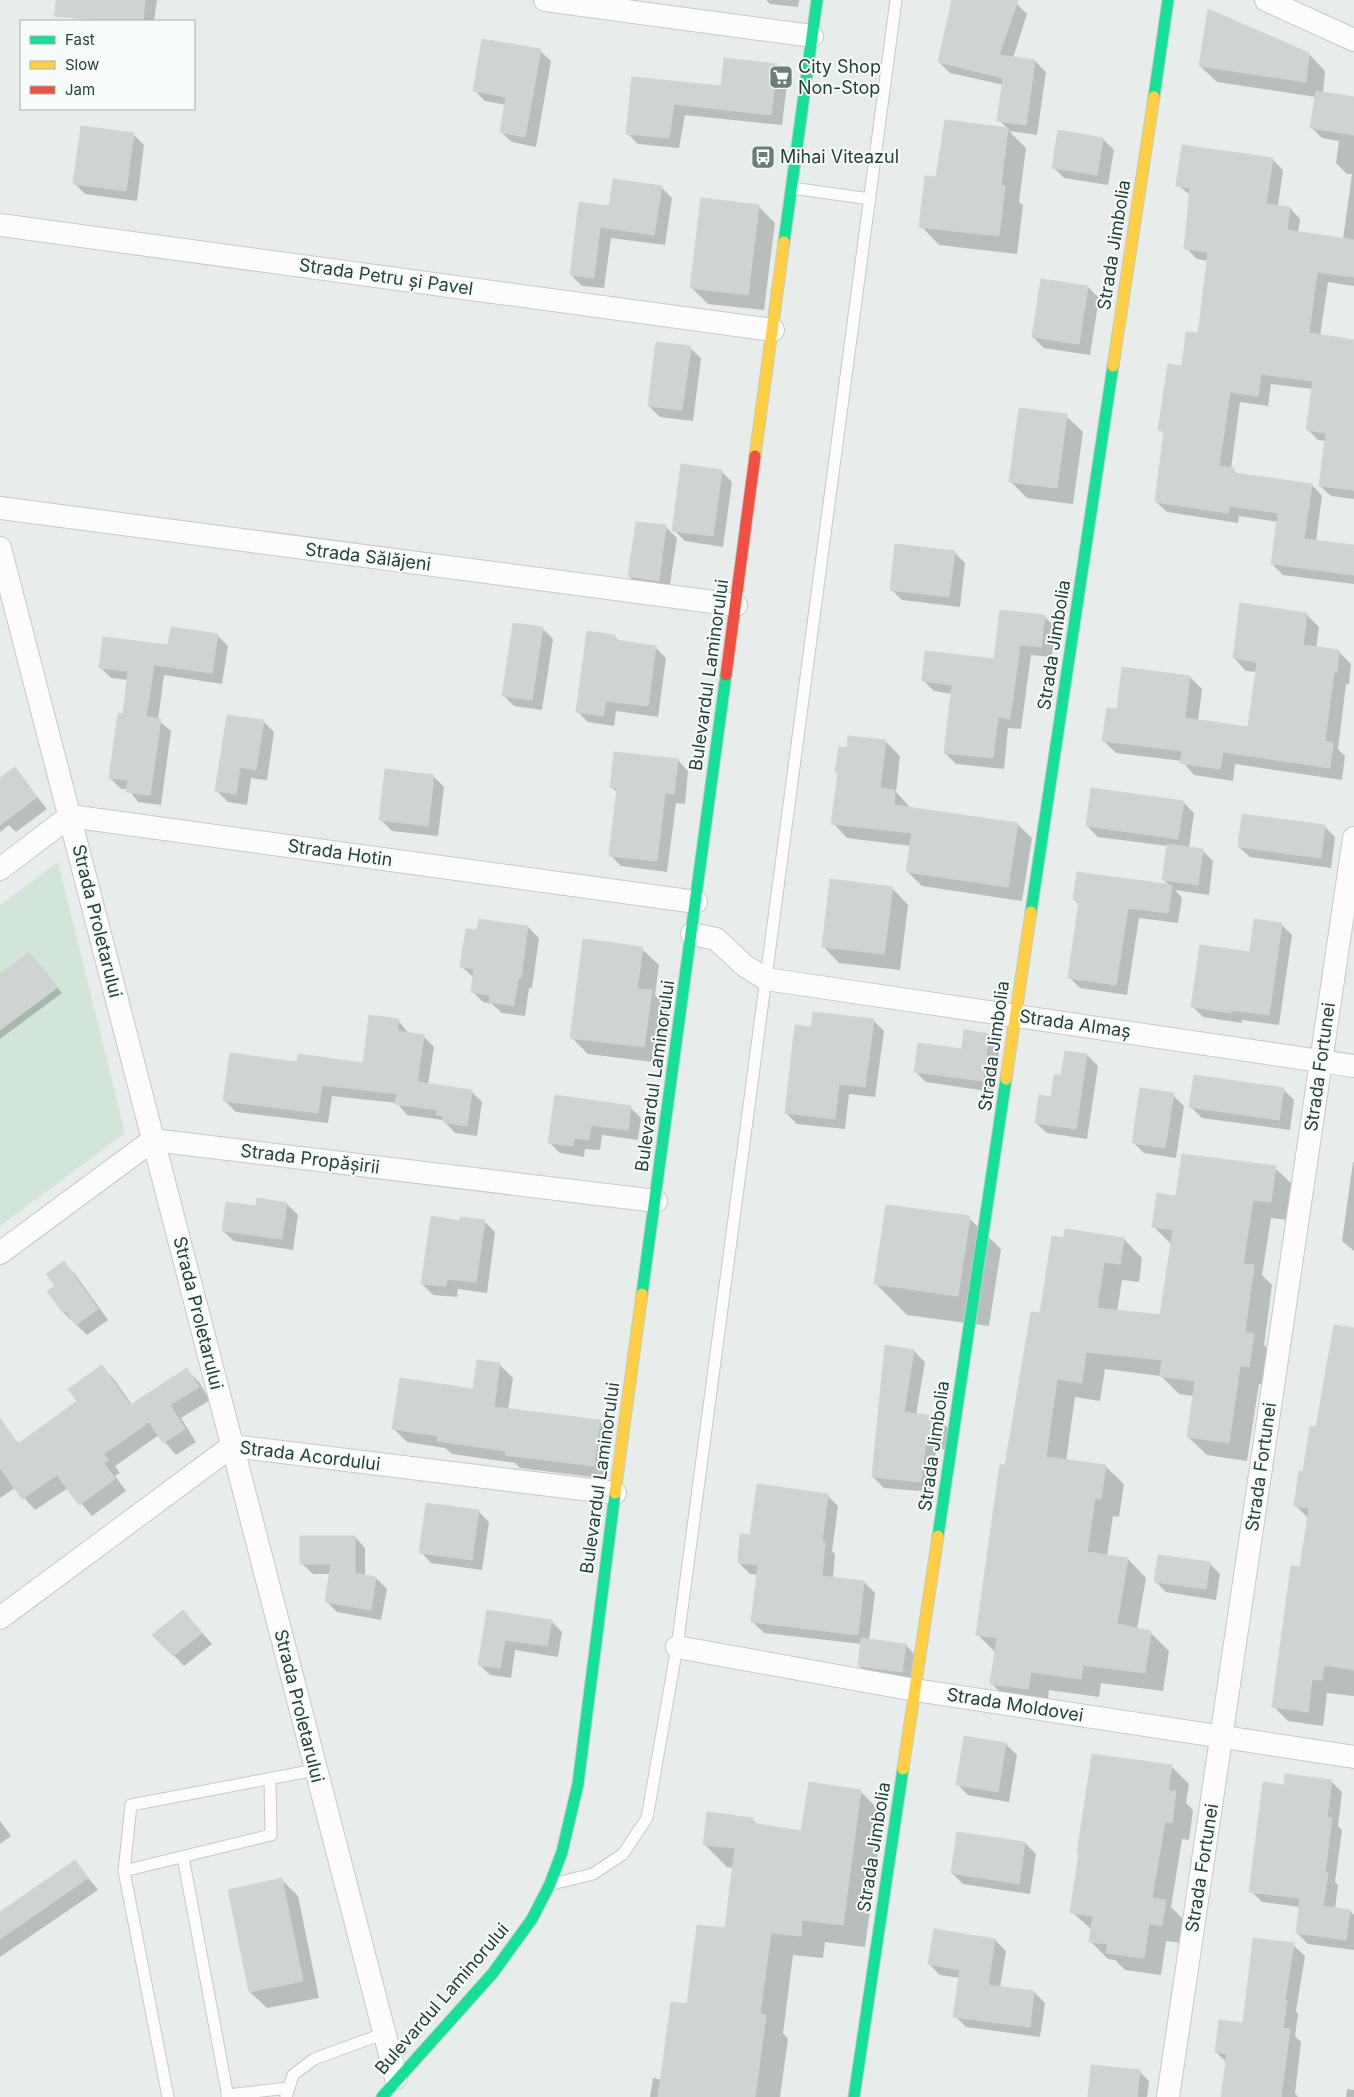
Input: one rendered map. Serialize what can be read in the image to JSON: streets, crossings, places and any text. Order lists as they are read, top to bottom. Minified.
{"streets":{"street":["Strada Jimbolia","Strada Petru și Pavel","Strada Sălăjeni","Bulevardul Laminorului","Strada Hotin","Strada Proletarului","Strada Almaș","Strada Fortunei","Strada Propășirii","Strada Acordului","Strada Moldovei"]},"crossings":[["Strada Jimbolia","Strada Almaș"],["Strada Jimbolia","Strada Moldovei"],["Strada Petru și Pavel","Bulevardul Laminorului"],["Strada Sălăjeni","Bulevardul Laminorului"],["Bulevardul Laminorului","Strada Hotin"],["Bulevardul Laminorului","Strada Proletarului"],["Bulevardul Laminorului","Strada Almaș"],["Bulevardul Laminorului","Strada Propășirii"],["Bulevardul Laminorului","Strada Acordului"],["Strada Hotin","Strada Proletarului"],["Strada Proletarului","Strada Propășirii"],["Strada Proletarului","Strada Acordului"],["Strada Almaș","Strada Fortunei"],["Strada Fortunei","Strada Moldovei"]],"places":{"supermarket":["City Shop Non-Stop"],"bus stop":["Mihai Viteazul"]},"legend":["Fast","Slow","Jam"]}
